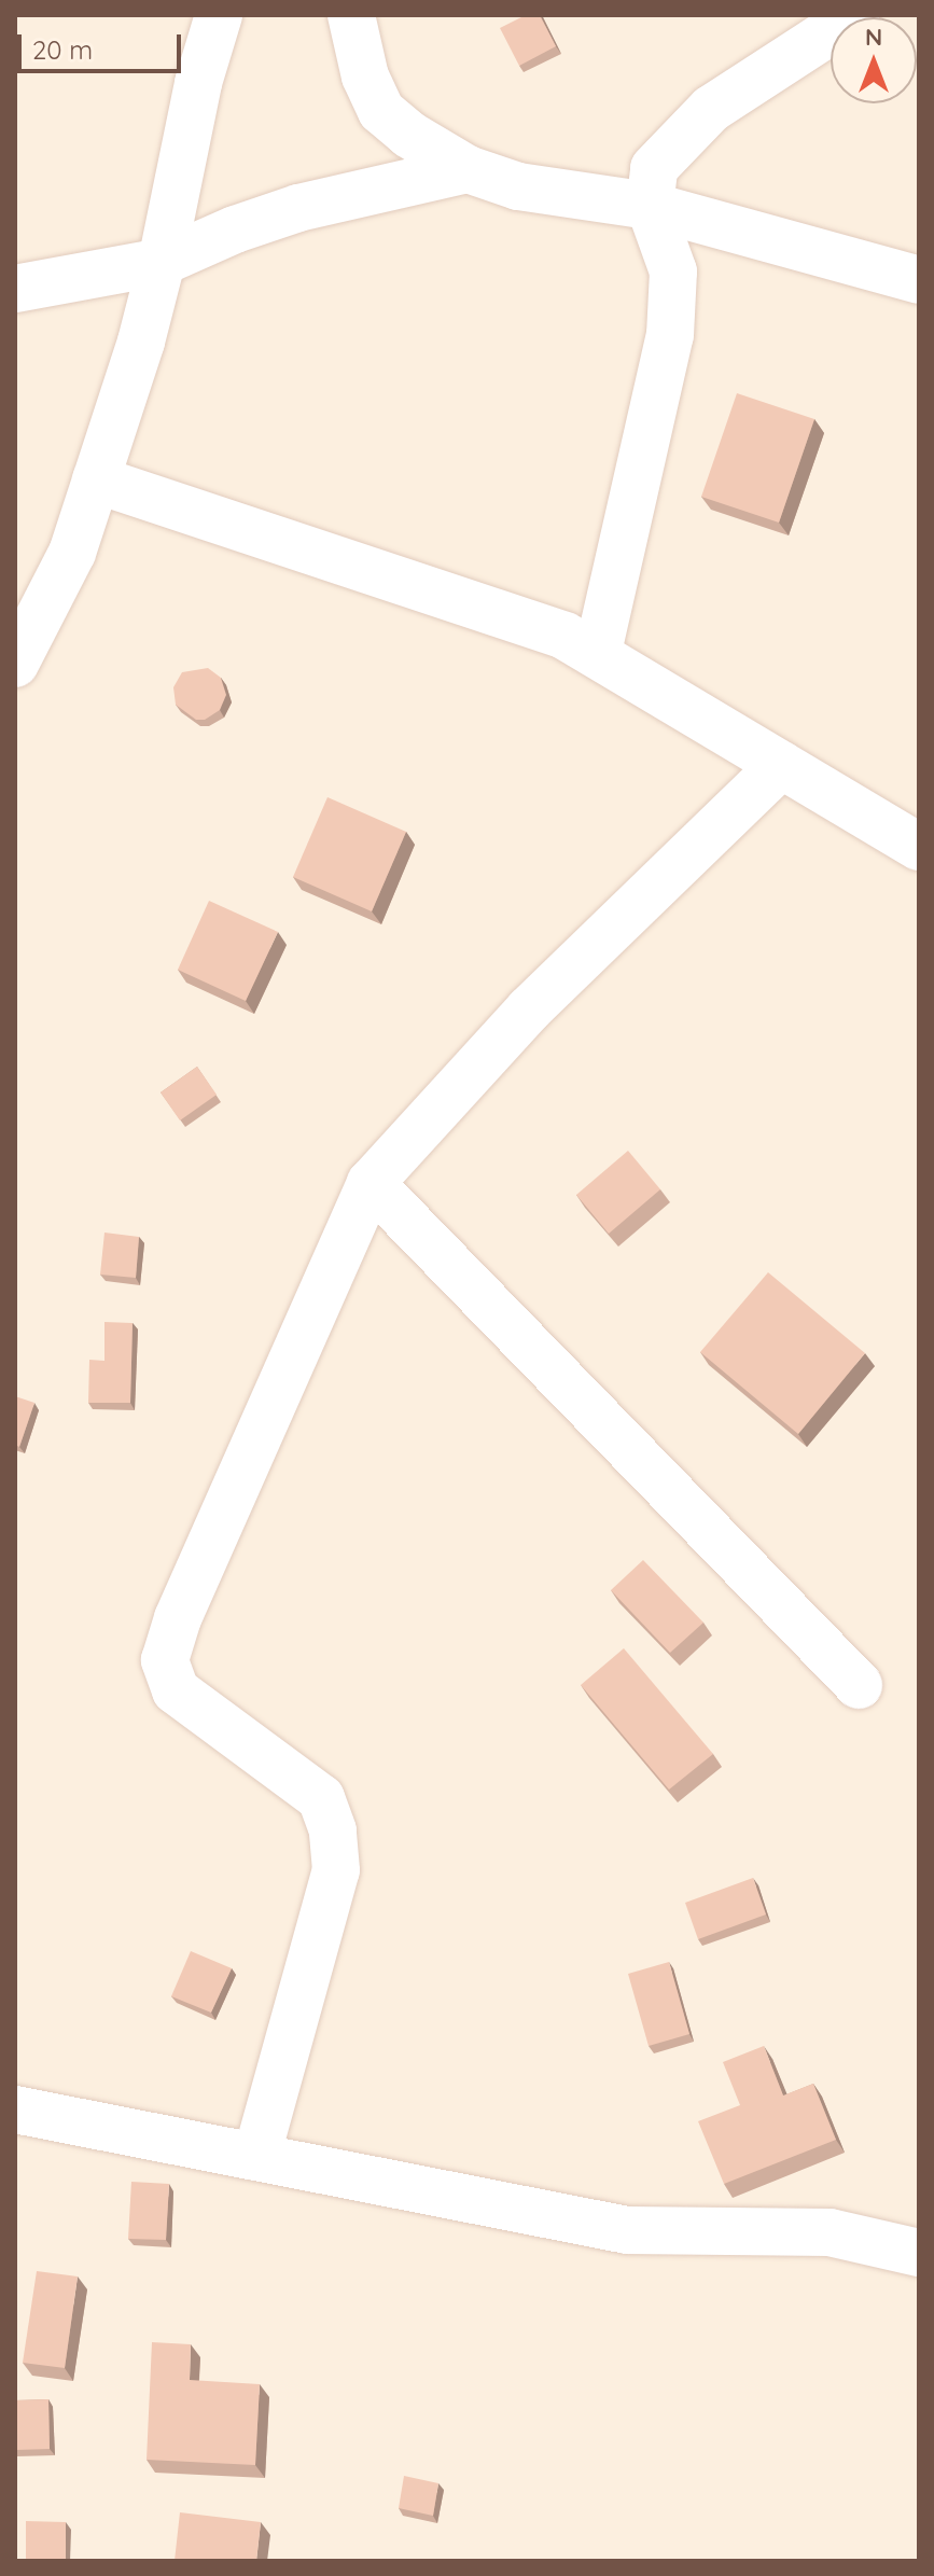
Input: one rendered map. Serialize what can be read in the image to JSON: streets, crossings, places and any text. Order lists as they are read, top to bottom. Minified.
{"scale_bar":"20 m","north":"top"}
